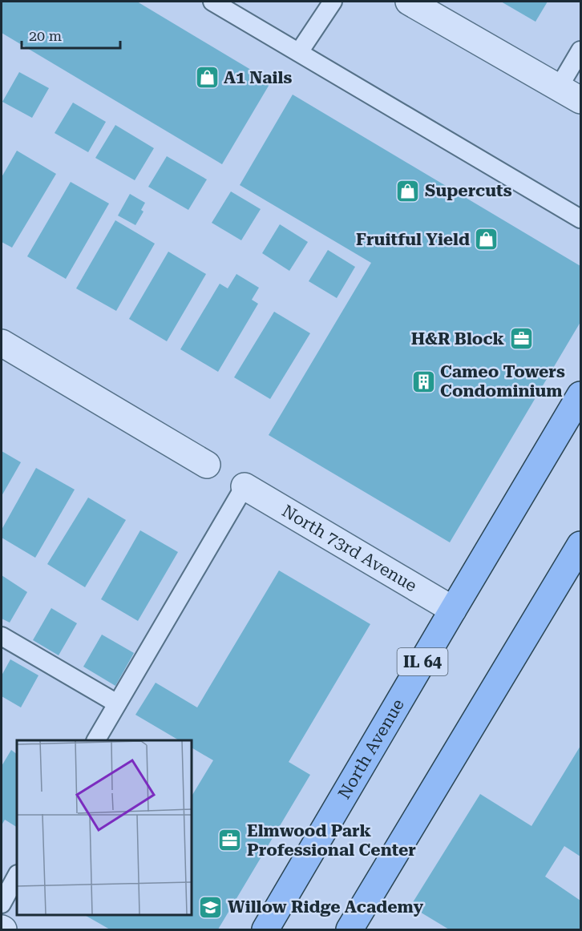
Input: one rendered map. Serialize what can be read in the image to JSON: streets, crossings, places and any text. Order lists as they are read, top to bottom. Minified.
{"streets":{"main road":["IL 64","North Avenue"],"street":["North 73rd Avenue"]},"crossings":[["North 73rd Avenue","North Avenue"]],"places":{"shop":["A1 Nails","Supercuts","Fruitful Yield"],"office":["H&R Block","Elmwood Park Professional Center"],"building":["Cameo Towers Condominium"],"school or university":["Willow Ridge Academy"]},"scale_bar":"20 m"}
